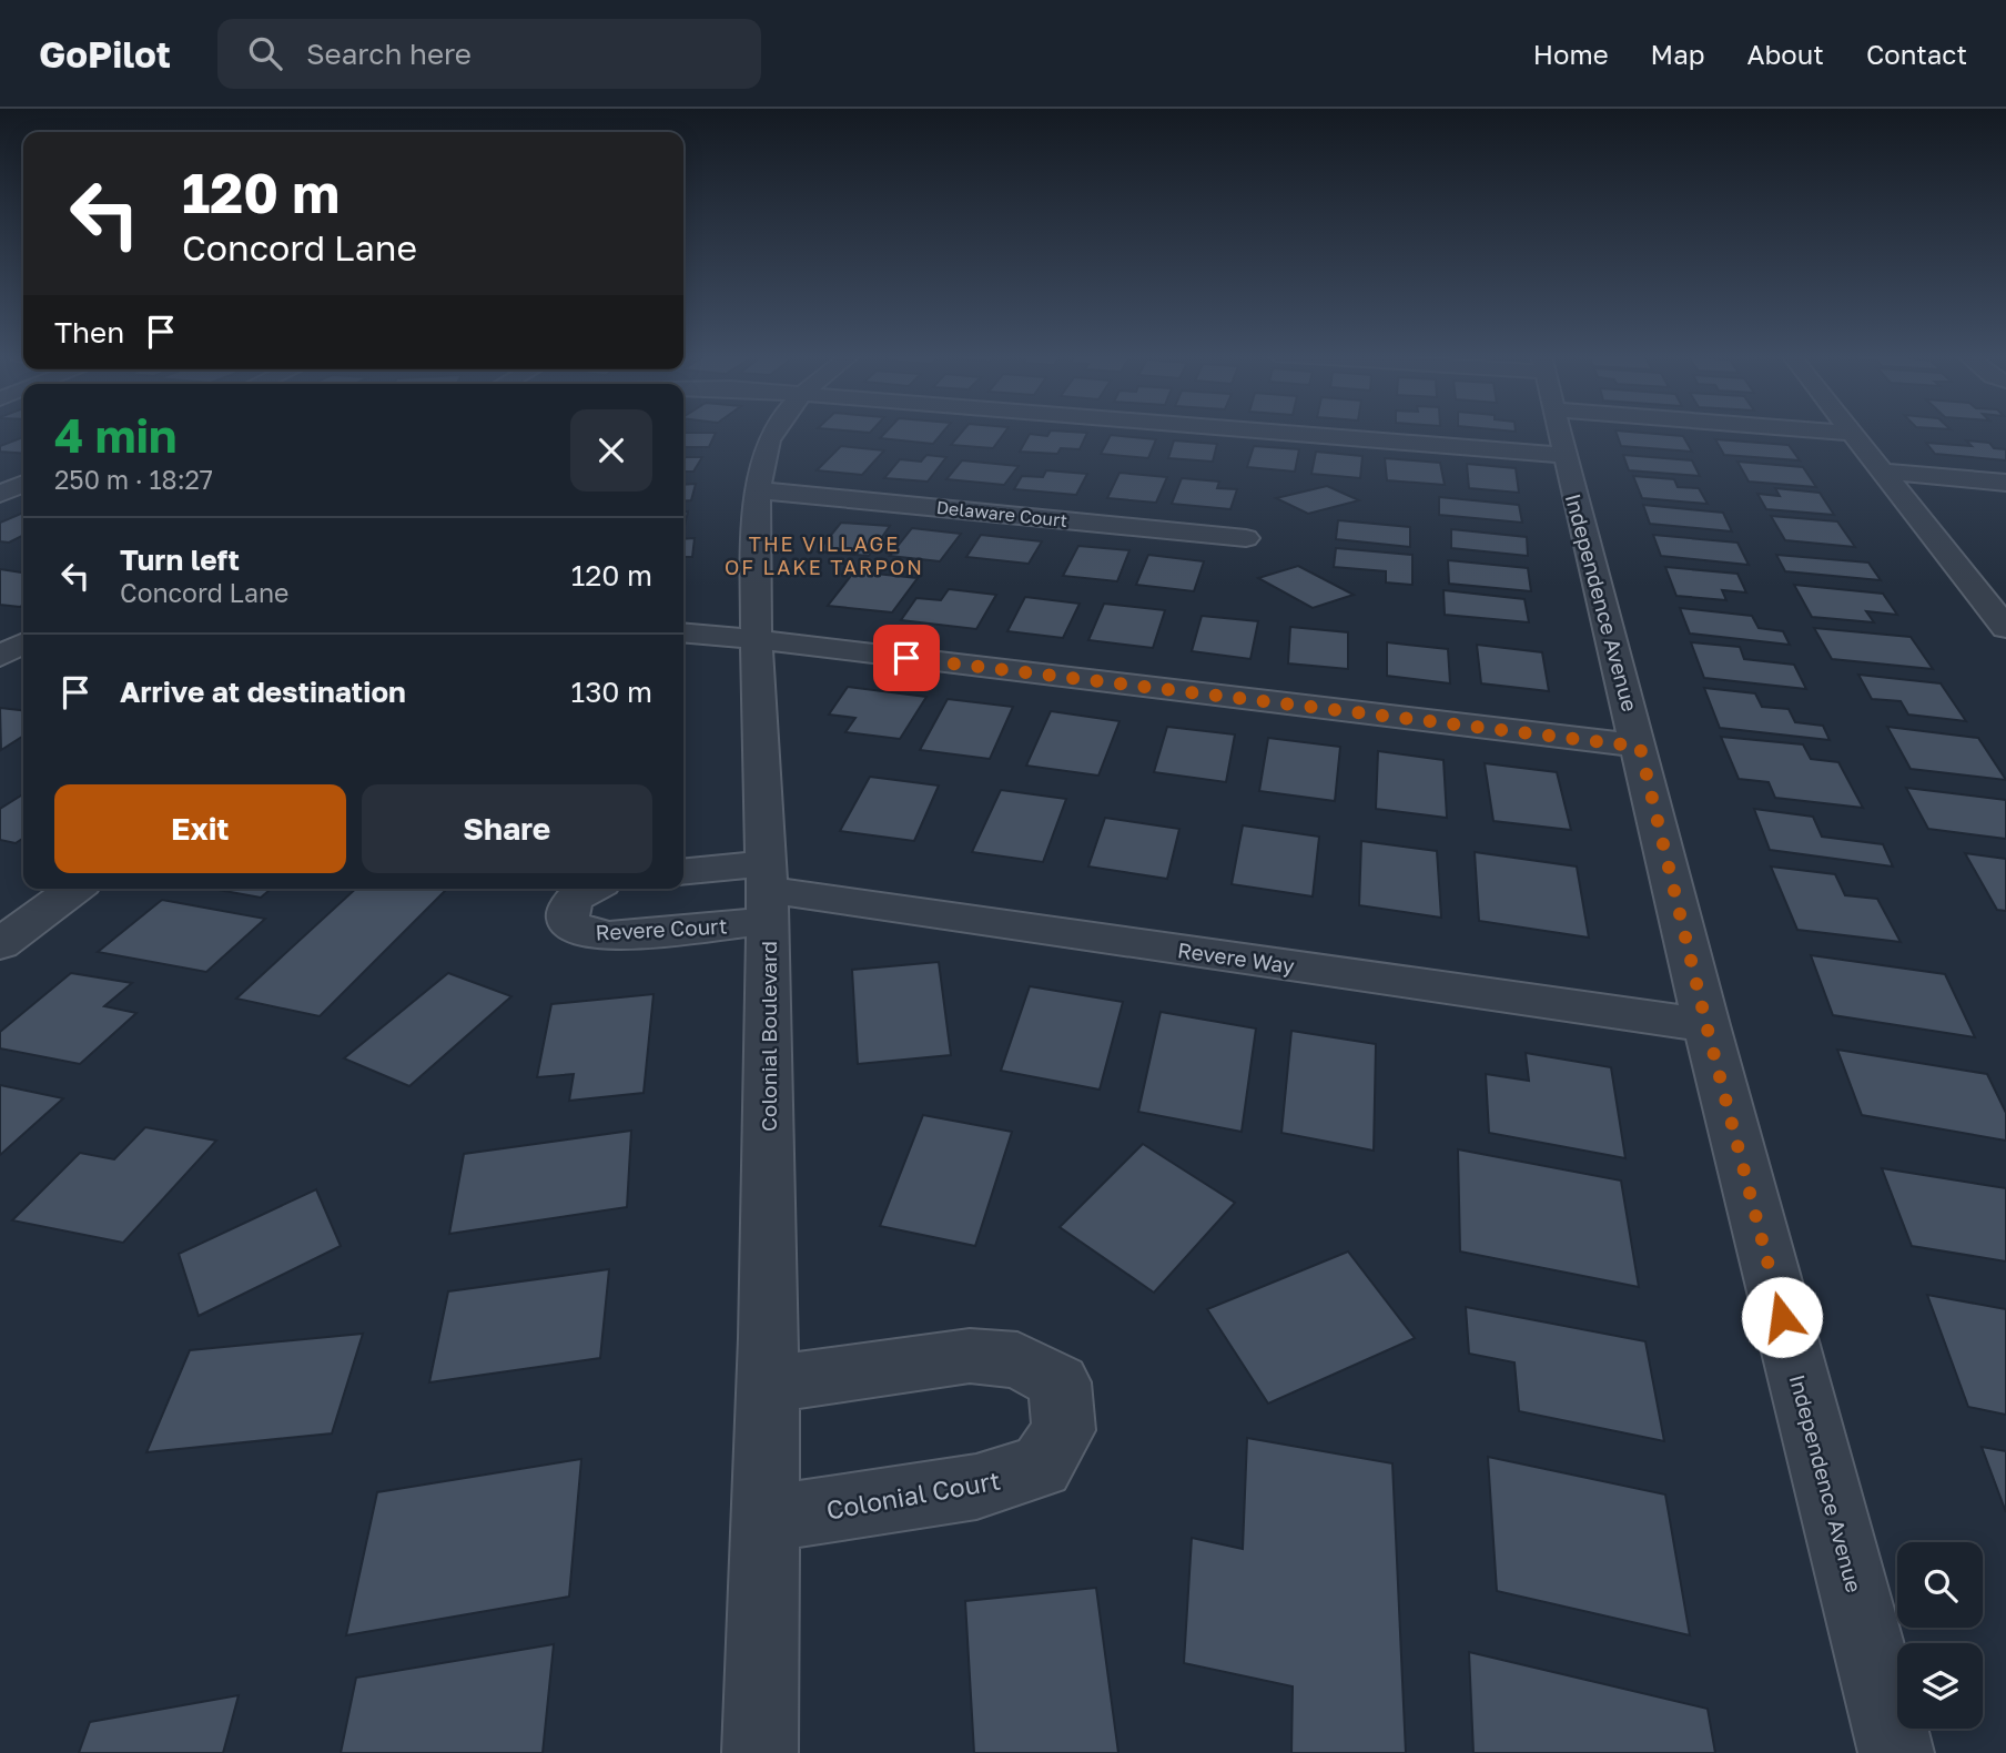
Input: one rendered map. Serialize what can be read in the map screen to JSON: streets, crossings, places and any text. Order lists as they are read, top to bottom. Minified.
{"streets":{"street":["Delaware Court","Independence Avenue","Revere Court","Revere Way","Colonial Boulevard","Colonial Court"]},"crossings":[["Delaware Court","Colonial Boulevard"],["Independence Avenue","Revere Way"],["Revere Court","Revere Way"],["Revere Court","Colonial Boulevard"],["Revere Way","Colonial Boulevard"],["Colonial Boulevard","Colonial Court"]],"districts":["THE VILLAGE OF LAKE TARPON"],"page":{"header":"GoPilot","search":"Search here","nav":["Home","Map","About","Contact"],"turn":["120 m","Concord Lane"],"then":"Then","heading":["4 min","250 m · 18:27"],"list":[{"name":"Turn left","note":"Concord Lane","value":"120 m"},{"name":"Arrive at destination","value":"130 m"}],"buttons":["Exit","Share"]}}
